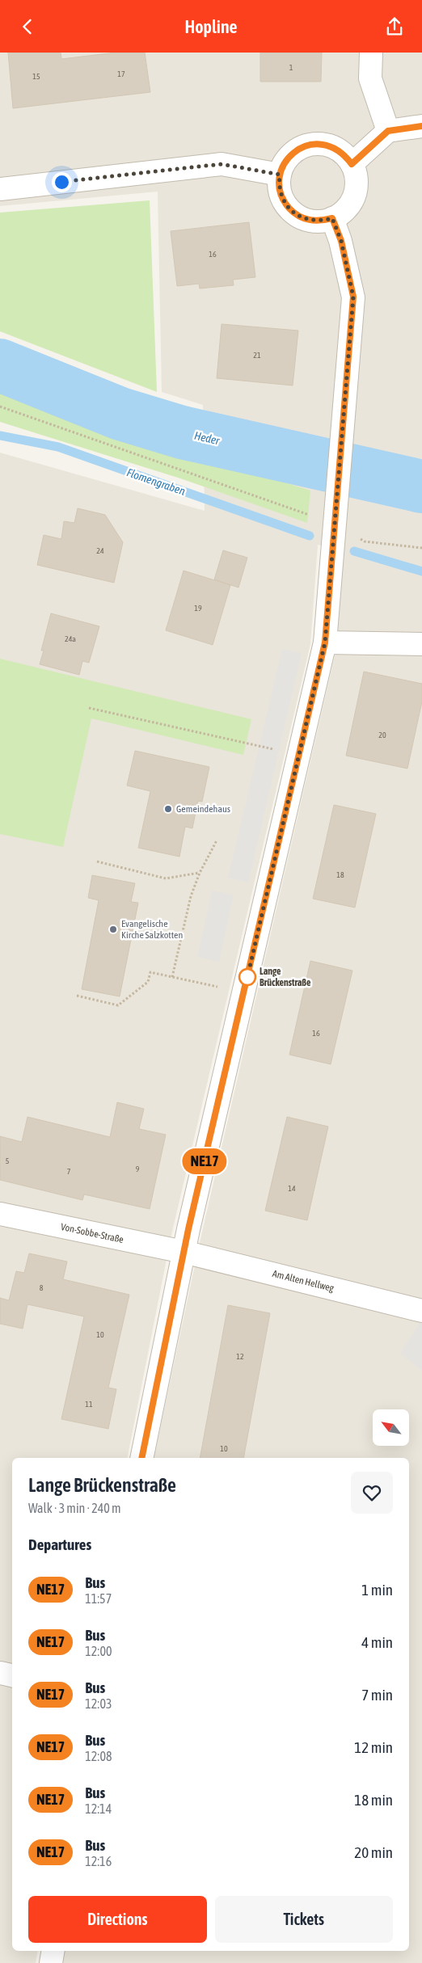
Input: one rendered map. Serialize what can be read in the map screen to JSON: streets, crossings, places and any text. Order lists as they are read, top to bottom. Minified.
{"streets":{"street":["Von-Sobbe-Straße","Am Alten Hellweg"]},"crossings":[["Von-Sobbe-Straße","Am Alten Hellweg"]],"water":["Heder","Flomengraben"],"places":["Gemeindehaus","Evangelische Kirche Salzkotten","Lange Brückenstraße"],"lines":["bus line NE17"],"house_numbers":["1","17","15","16","21","24","19","24a","20","18","16","5","9","7","14","8","10","12","11","10"],"north":"top left","page":{"header":"Hopline","on_map":"NE17","heading":[["Lange Brückenstraße","Walk · 3 min · 240 m"],"Departures"],"list":[{"mark":"NE17","name":"Bus","note":"11:57","value":"1 min"},{"mark":"NE17","name":"Bus","note":"12:00","value":"4 min"},{"mark":"NE17","name":"Bus","note":"12:03","value":"7 min"},{"mark":"NE17","name":"Bus","note":"12:08","value":"12 min"},{"mark":"NE17","name":"Bus","note":"12:14","value":"18 min"},{"mark":"NE17","name":"Bus","note":"12:16","value":"20 min"}],"buttons":["Directions","Tickets"]}}
